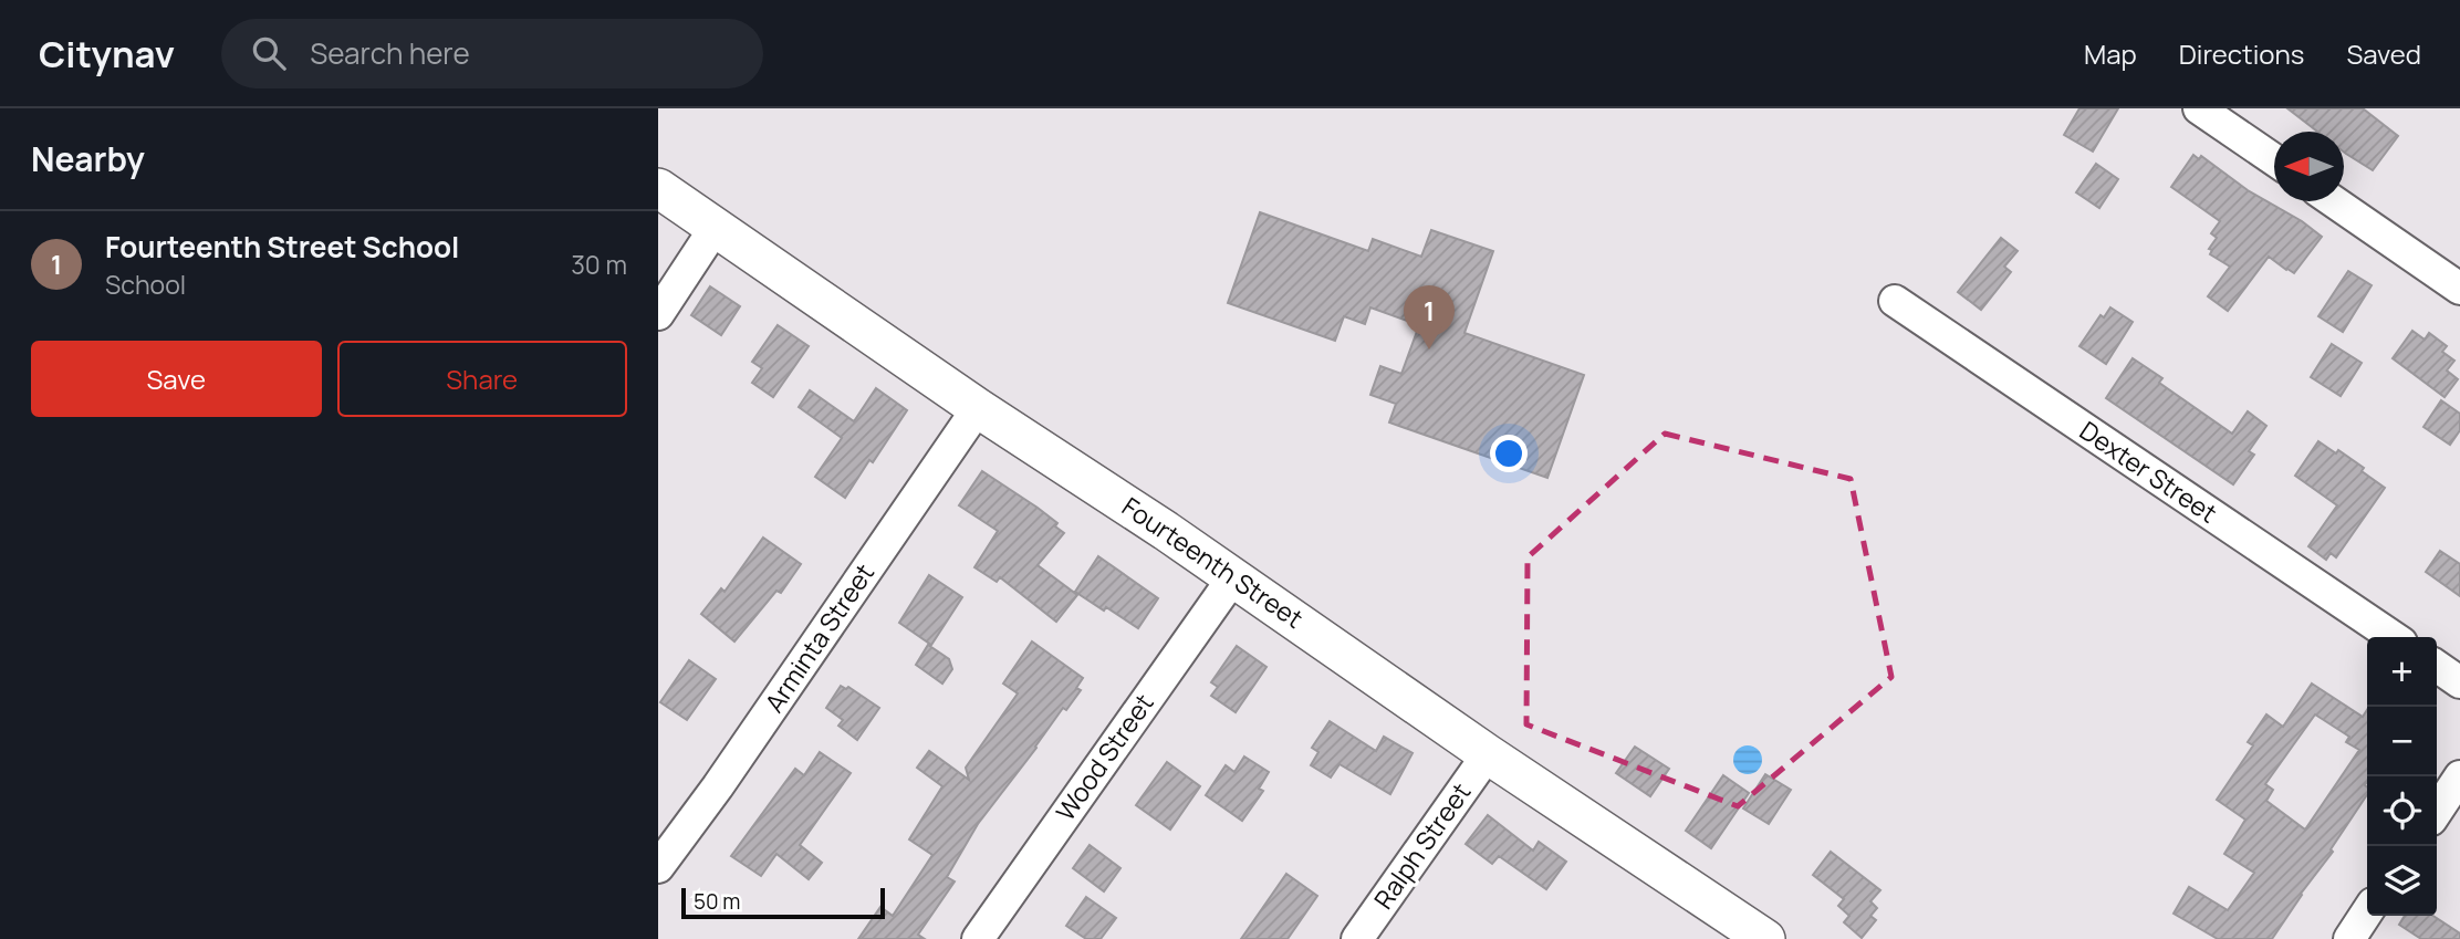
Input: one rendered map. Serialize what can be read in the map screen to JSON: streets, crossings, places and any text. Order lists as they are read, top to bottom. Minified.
{"streets":{"street":["Dexter Street","Fourteenth Street","Arminta Street","Wood Street","Ralph Street"]},"crossings":[["Fourteenth Street","Arminta Street"],["Fourteenth Street","Wood Street"],["Fourteenth Street","Ralph Street"]],"scale_bar":"50 m","north":"left","page":{"header":"Citynav","search":"Search here","nav":["Map","Directions","Saved"],"heading":"Nearby","list":[{"mark":"1","name":"Fourteenth Street School","note":"School","value":"30 m"}],"pins":"1","buttons":["Save","Share"],"map_buttons":["+","−"],"scale":"50 m"}}
